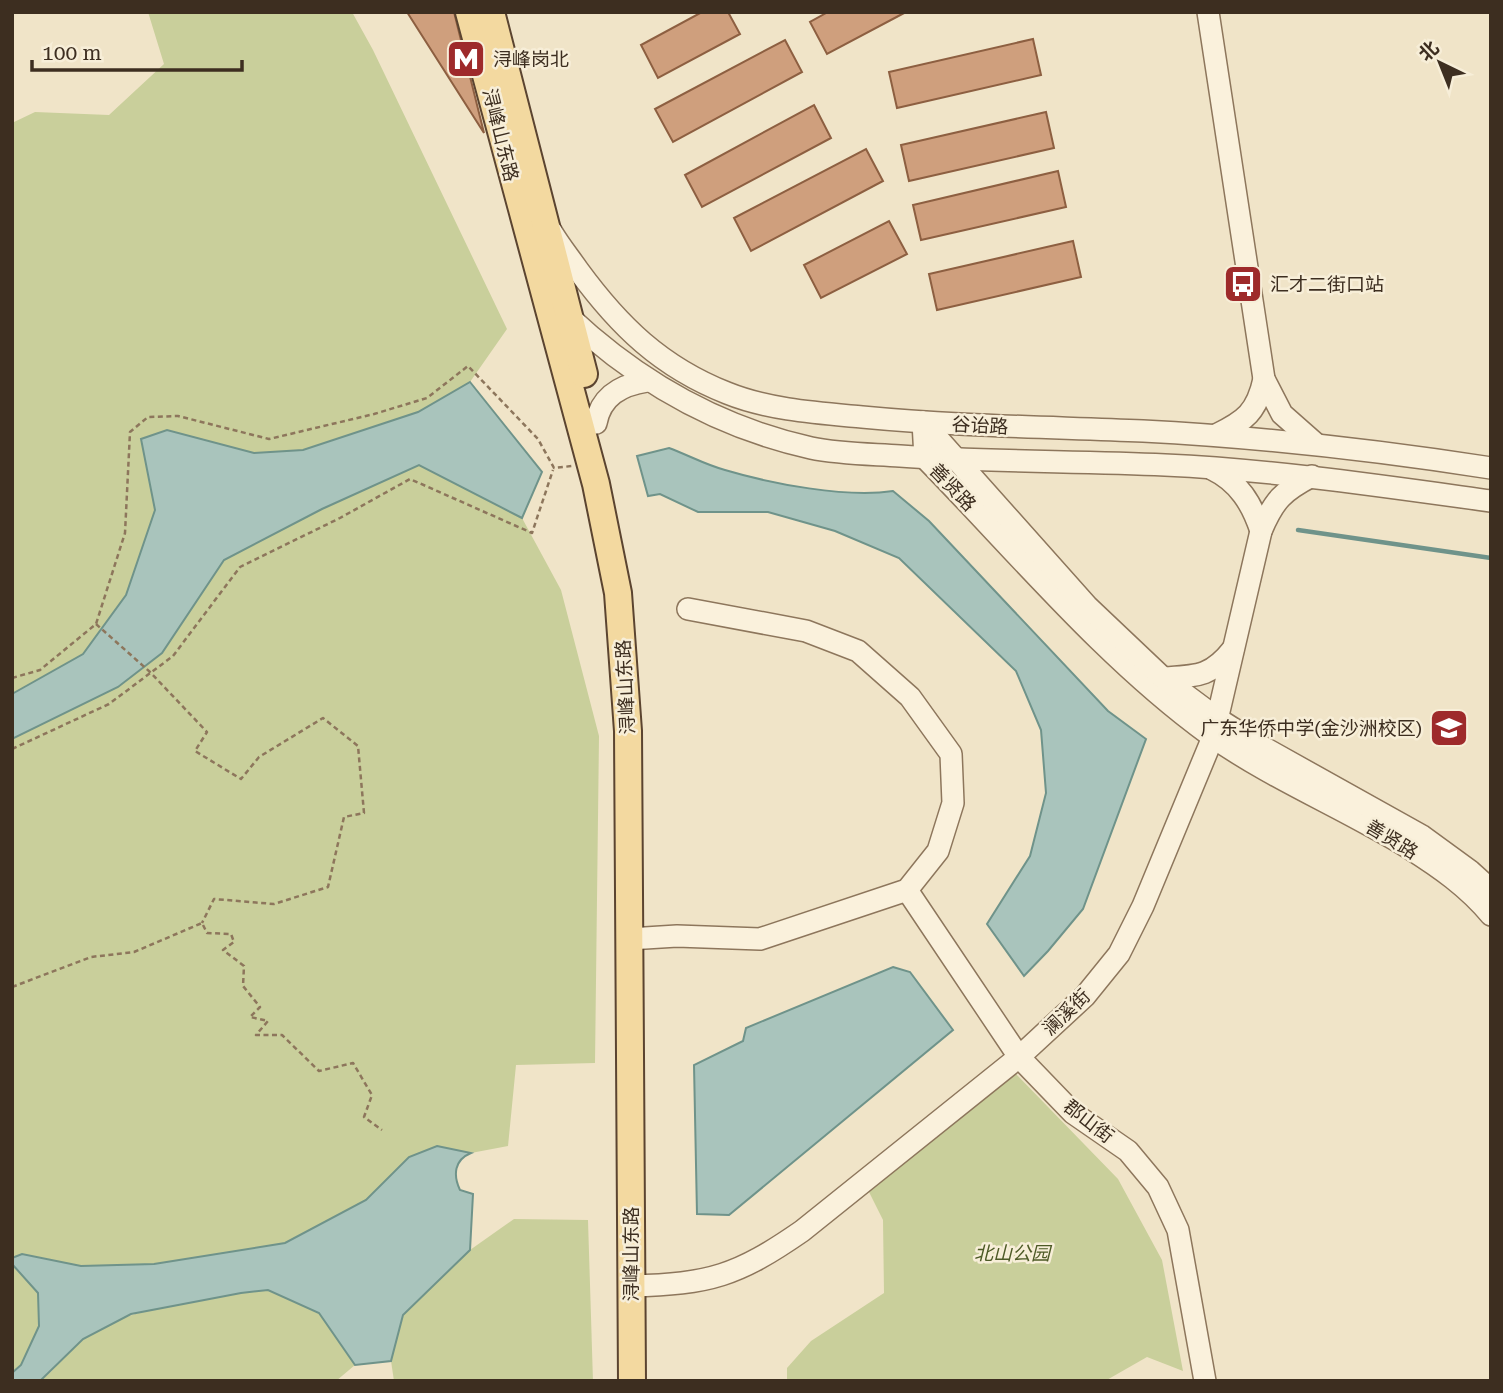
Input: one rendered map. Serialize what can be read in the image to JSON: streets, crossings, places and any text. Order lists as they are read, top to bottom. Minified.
{"streets":{"main road":["浔峰山东路"],"street":["谷诒路","善贤路","澜溪街","郡山街"]},"crossings":[["浔峰山东路","谷诒路"],["浔峰山东路","澜溪街"],["谷诒路","善贤路"],["谷诒路","澜溪街"],["善贤路","澜溪街"],["澜溪街","郡山街"]],"parks":["北山公园"],"places":{"metro station":["浔峰岗北"],"bus stop":["汇才二街口站"],"school or university":["广东华侨中学(金沙洲校区)"]},"scale_bar":"100 m","north":"top left"}
